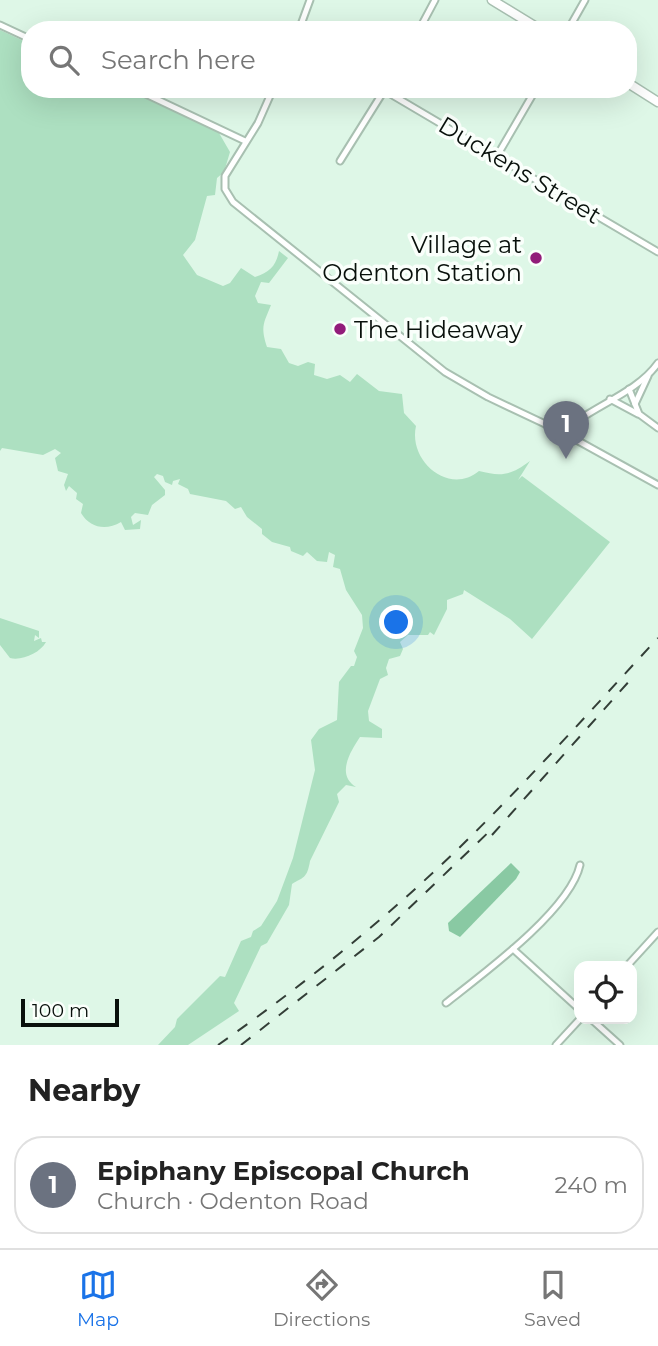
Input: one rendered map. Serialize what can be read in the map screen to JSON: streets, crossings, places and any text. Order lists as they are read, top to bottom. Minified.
{"streets":{"street":["Duckens Street"]},"places":["Village at Odenton Station","The Hideaway"],"scale_bar":"100 m","page":{"search":"Search here","pins":"1","scale":"100 m","heading":"Nearby","list":[{"mark":"1","name":"Epiphany Episcopal Church","note":"Church · Odenton Road","value":"240 m"}],"nav":["Map","Directions","Saved"]}}
